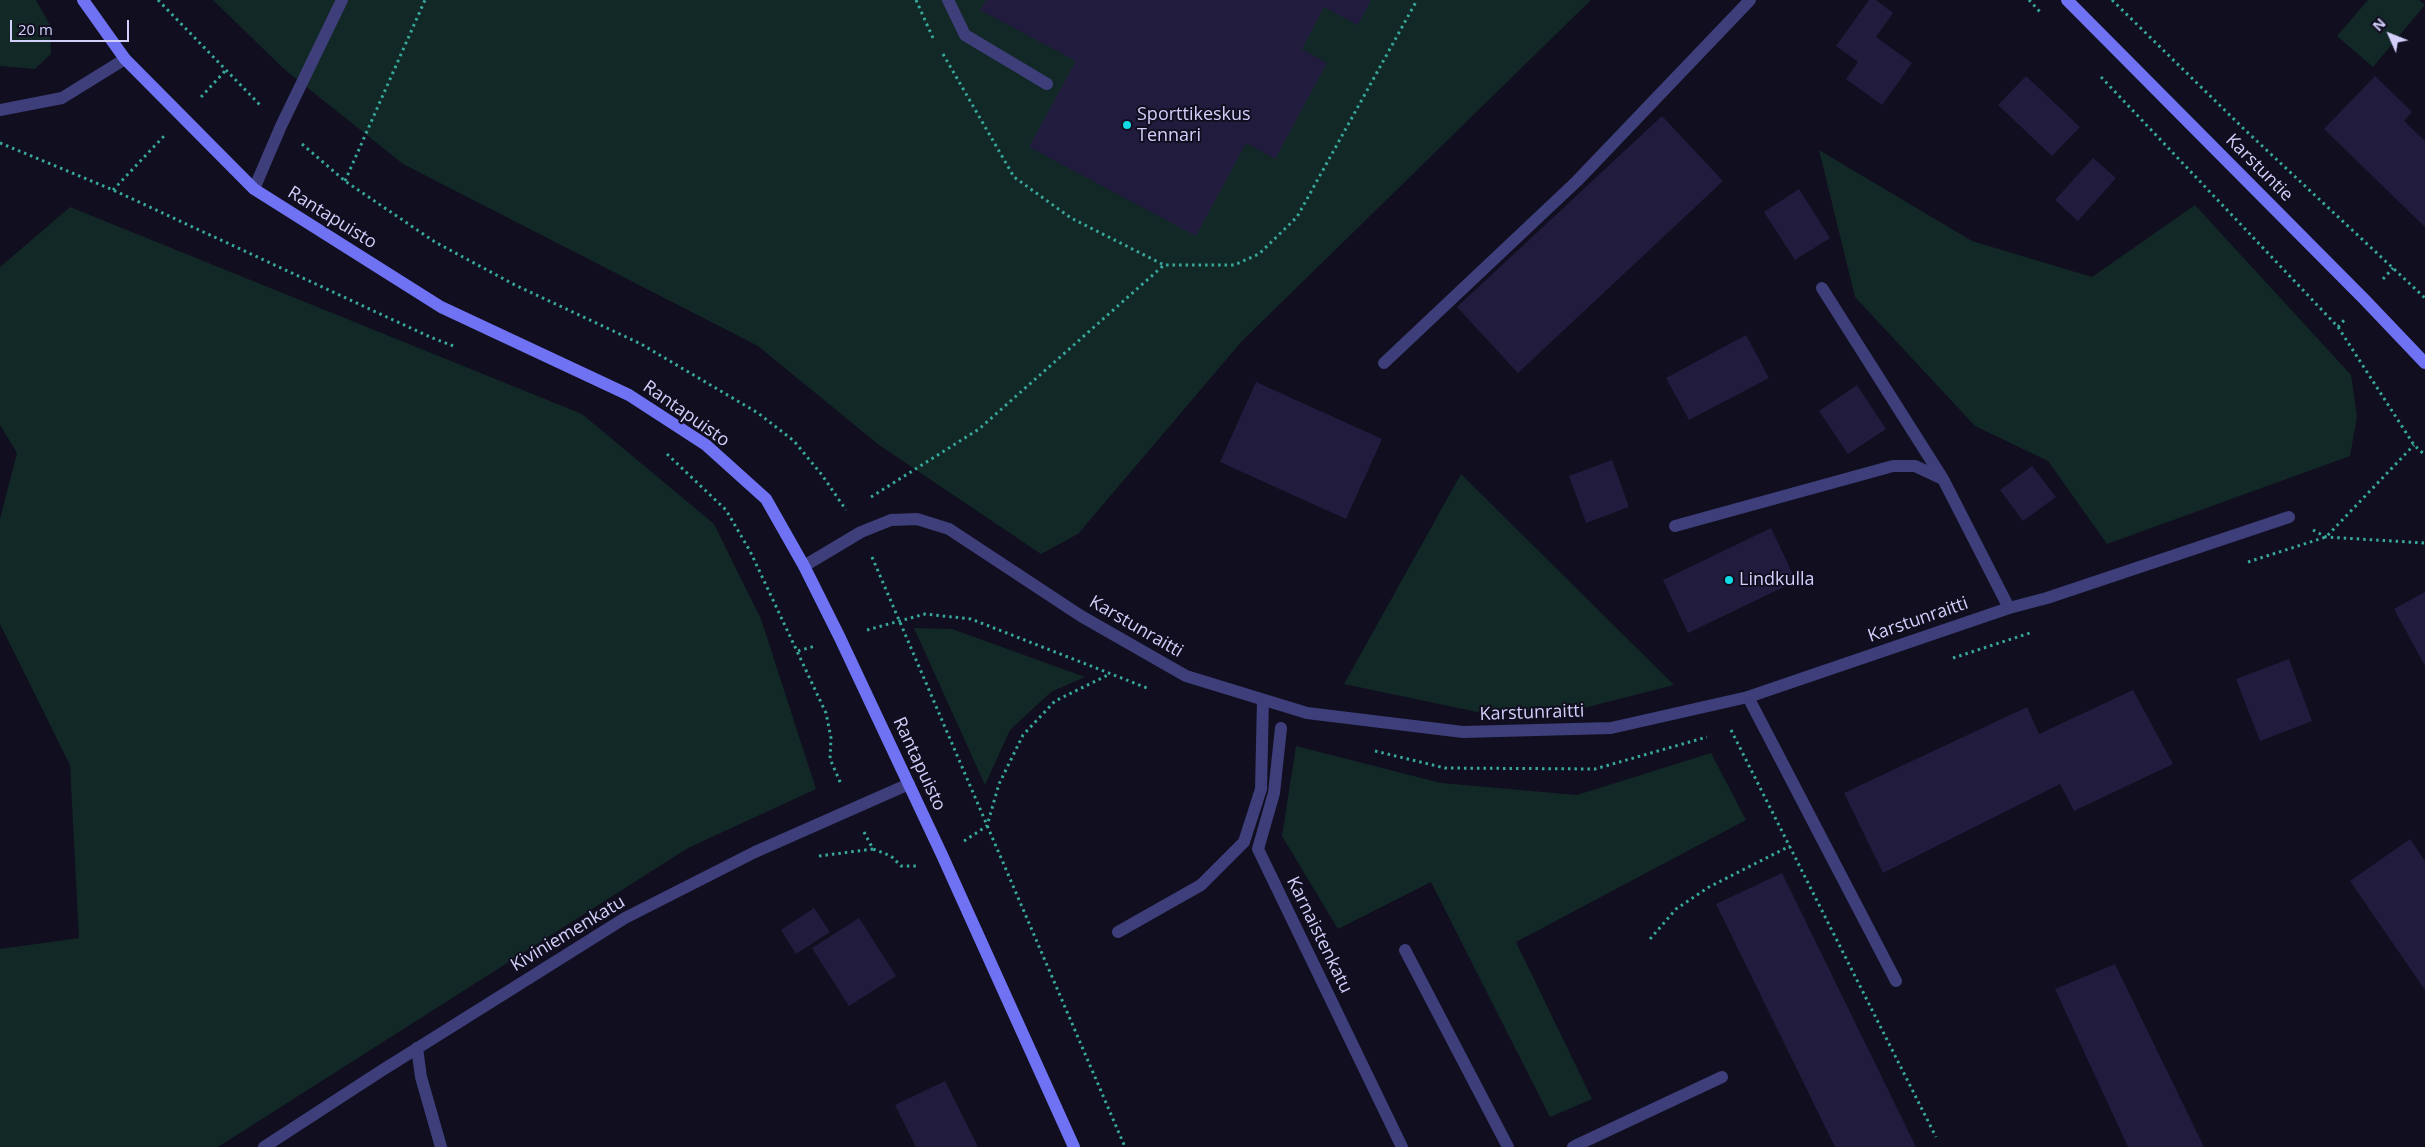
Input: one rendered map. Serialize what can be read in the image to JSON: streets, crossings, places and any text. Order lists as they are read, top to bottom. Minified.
{"streets":{"street":["Karstuntie","Rantapuisto","Karstunraitti","Kiviniemenkatu","Karnaistenkatu"]},"crossings":[["Rantapuisto","Karstunraitti"],["Rantapuisto","Kiviniemenkatu"]],"places":["Sporttikeskus Tennari","Lindkulla"],"scale_bar":"20 m","north":"top left"}
